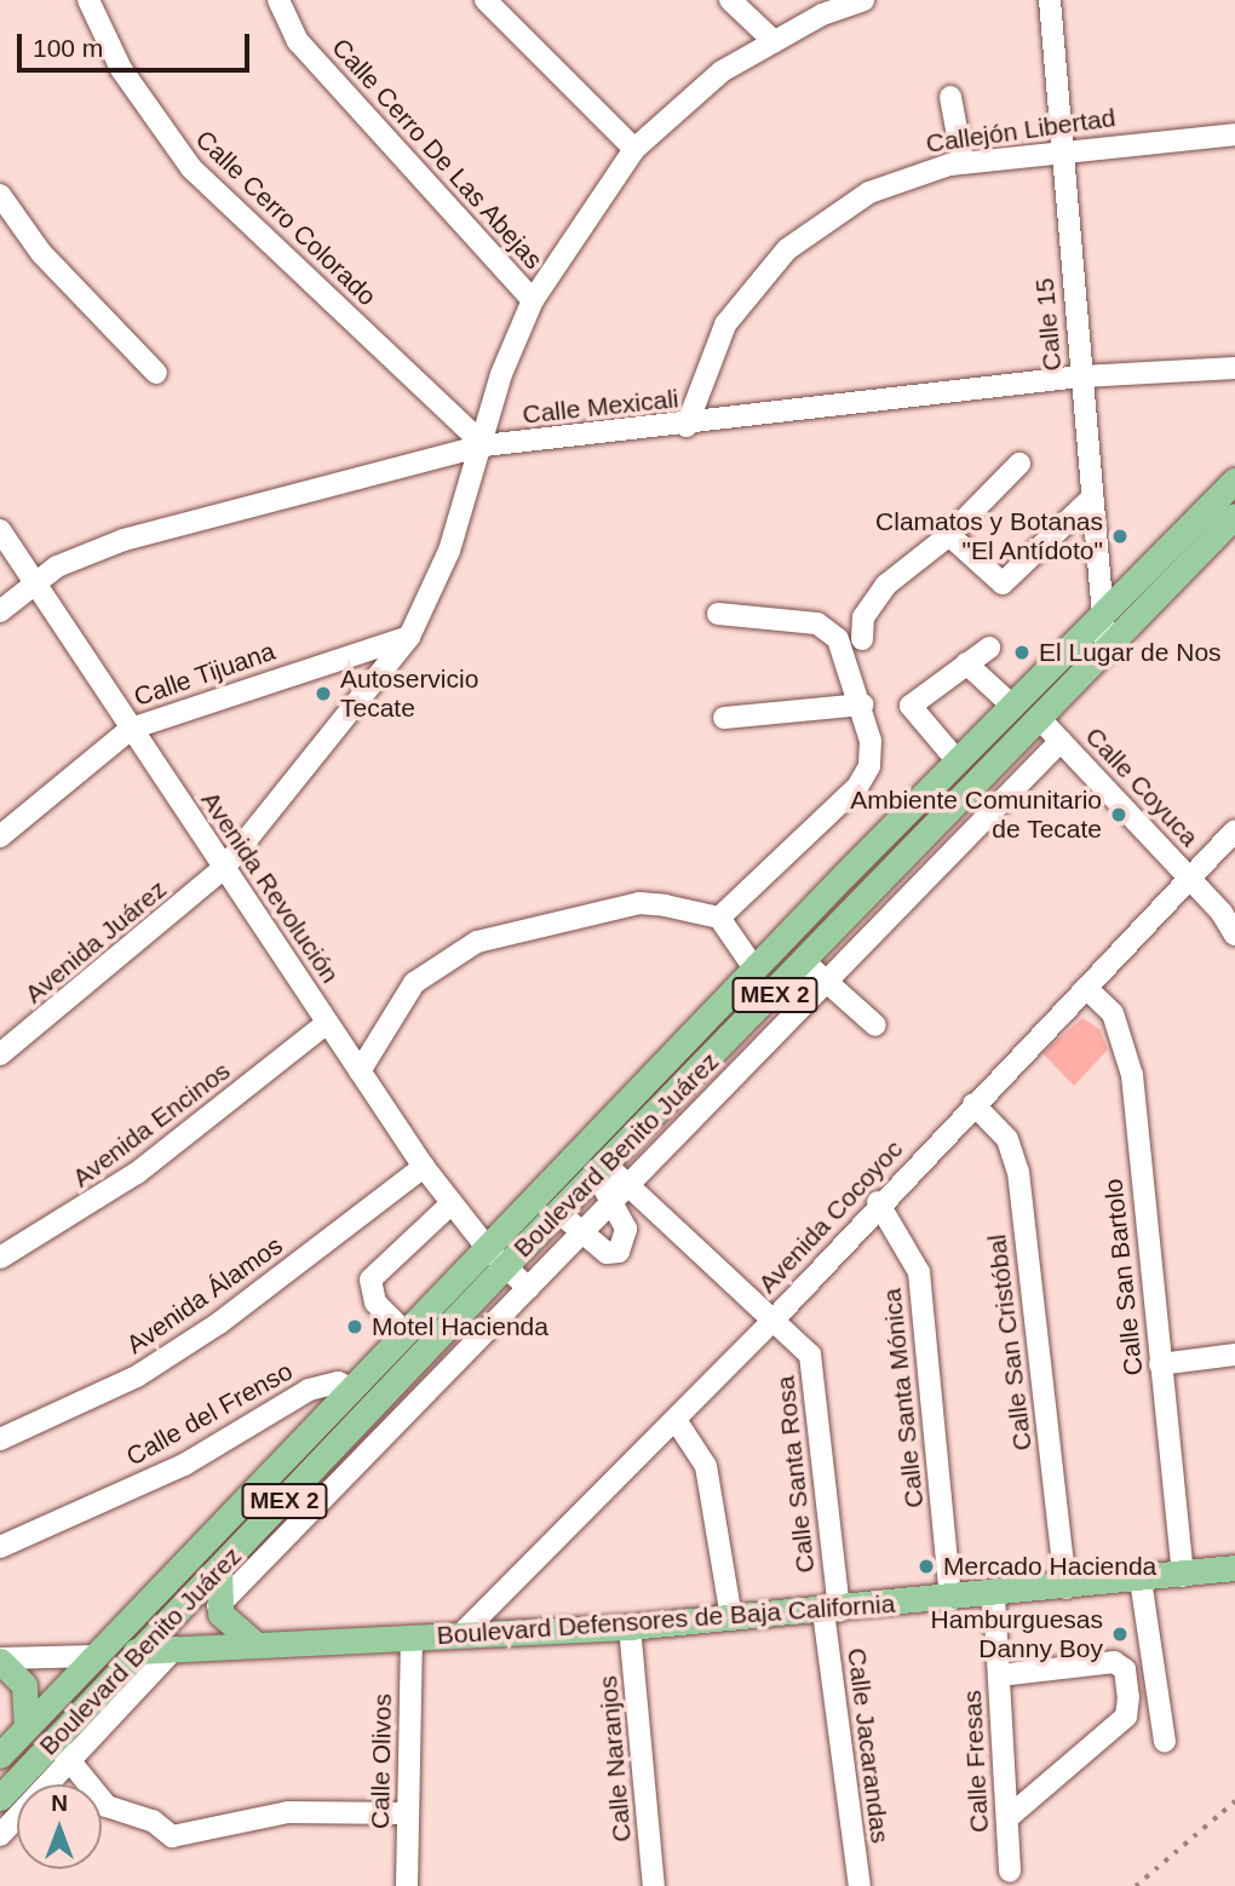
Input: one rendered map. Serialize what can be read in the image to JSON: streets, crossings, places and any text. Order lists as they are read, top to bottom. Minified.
{"streets":{"main road":["MEX 2","Boulevard Benito Juárez","Boulevard Defensores de Baja California"],"street":["Callejón Libertad","Calle Cerro De Las Abejas","Calle Cerro Colorado","Calle 15","Calle Mexicali","Calle Tijuana","Calle Coyuca","Avenida Revolución","Avenida Juárez","Avenida Encinos","Avenida Cocoyoc","Calle San Bartolo","Avenida Álamos","Calle San Cristóbal","Calle Santa Mónica","Calle del Frenso","Calle Santa Rosa","Calle Jacarandas","Calle Naranjos","Calle Olivos","Calle Fresas"]},"crossings":[["Callejón Libertad","Calle 15"],["Callejón Libertad","Calle Mexicali"],["Calle Cerro De Las Abejas","Avenida Juárez"],["Calle Cerro Colorado","Calle Mexicali"],["Calle Cerro Colorado","Avenida Juárez"],["Calle 15","Calle Mexicali"],["Calle 15","Boulevard Benito Juárez"],["Calle Mexicali","Avenida Revolución"],["Calle Mexicali","Avenida Juárez"],["Calle Tijuana","Avenida Revolución"],["Calle Tijuana","Avenida Juárez"],["Calle Coyuca","Boulevard Benito Juárez"],["Calle Coyuca","Avenida Cocoyoc"],["Avenida Revolución","Avenida Juárez"],["Avenida Revolución","Avenida Encinos"],["Avenida Revolución","Boulevard Benito Juárez"],["Avenida Revolución","Avenida Álamos"],["Boulevard Benito Juárez","Calle del Frenso"],["Boulevard Benito Juárez","Calle Santa Rosa"],["Boulevard Benito Juárez","Boulevard Defensores de Baja California"],["Avenida Cocoyoc","Calle San Bartolo"],["Avenida Cocoyoc","Calle San Cristóbal"],["Avenida Cocoyoc","Calle Santa Mónica"],["Avenida Cocoyoc","Calle Santa Rosa"],["Avenida Cocoyoc","Boulevard Defensores de Baja California"],["Calle San Bartolo","Boulevard Defensores de Baja California"],["Calle San Cristóbal","Boulevard Defensores de Baja California"],["Calle Santa Mónica","Boulevard Defensores de Baja California"],["Calle Santa Rosa","Boulevard Defensores de Baja California"],["Calle Santa Rosa","Calle Jacarandas"],["Boulevard Defensores de Baja California","Calle Jacarandas"],["Boulevard Defensores de Baja California","Calle Naranjos"],["Boulevard Defensores de Baja California","Calle Olivos"],["Boulevard Defensores de Baja California","Calle Fresas"]],"places":["Clamatos y Botanas \"El Antídoto\"","El Lugar de Nos","Autoservicio Tecate","Ambiente Comunitario de Tecate","Motel Hacienda","Mercado Hacienda","Hamburguesas Danny Boy"],"scale_bar":"100 m","north":"top"}
